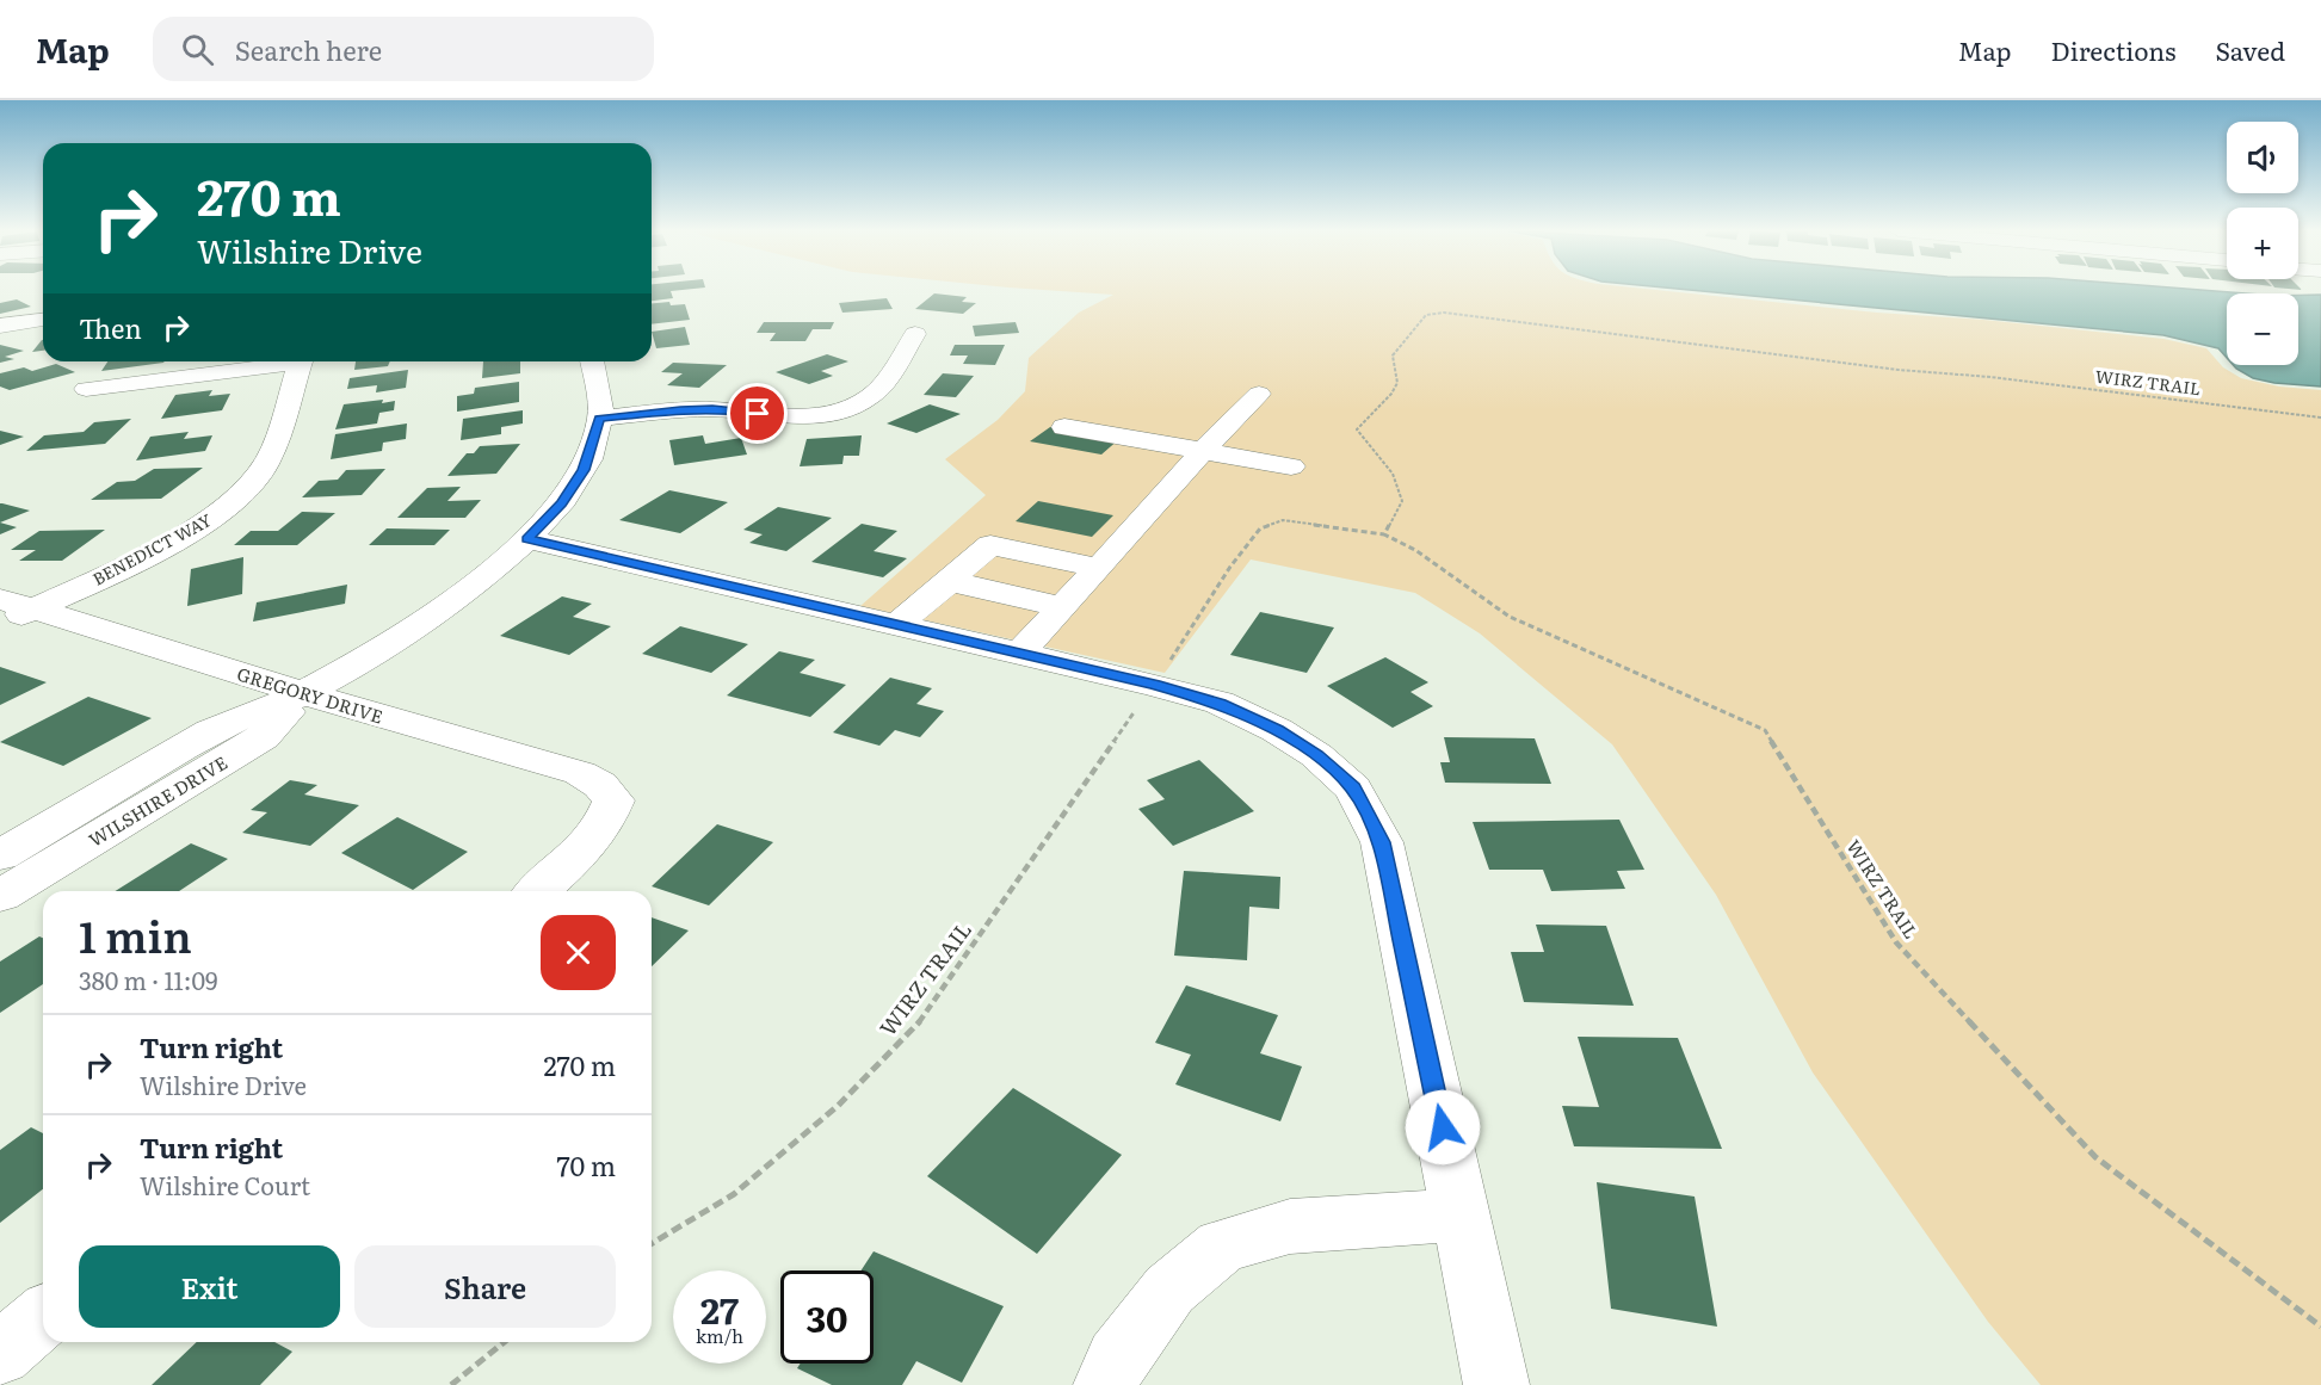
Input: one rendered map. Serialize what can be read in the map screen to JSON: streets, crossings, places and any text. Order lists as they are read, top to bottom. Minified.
{"streets":{"street":["BENEDICT WAY","GREGORY DRIVE","WILSHIRE DRIVE"],"path":["WIRZ TRAIL"]},"crossings":[["BENEDICT WAY","GREGORY DRIVE"],["GREGORY DRIVE","WILSHIRE DRIVE"]],"page":{"header":"Map","search":"Search here","nav":["Map","Directions","Saved"],"map_buttons":["+","−"],"turn":["270 m","Wilshire Drive"],"then":"Then","heading":["1 min","380 m · 11:09"],"list":[{"name":"Turn right","note":"Wilshire Drive","value":"270 m"},{"name":"Turn right","note":"Wilshire Court","value":"70 m"}],"buttons":["Exit","Share"],"speed":"27 km/h","limit":"30"}}
